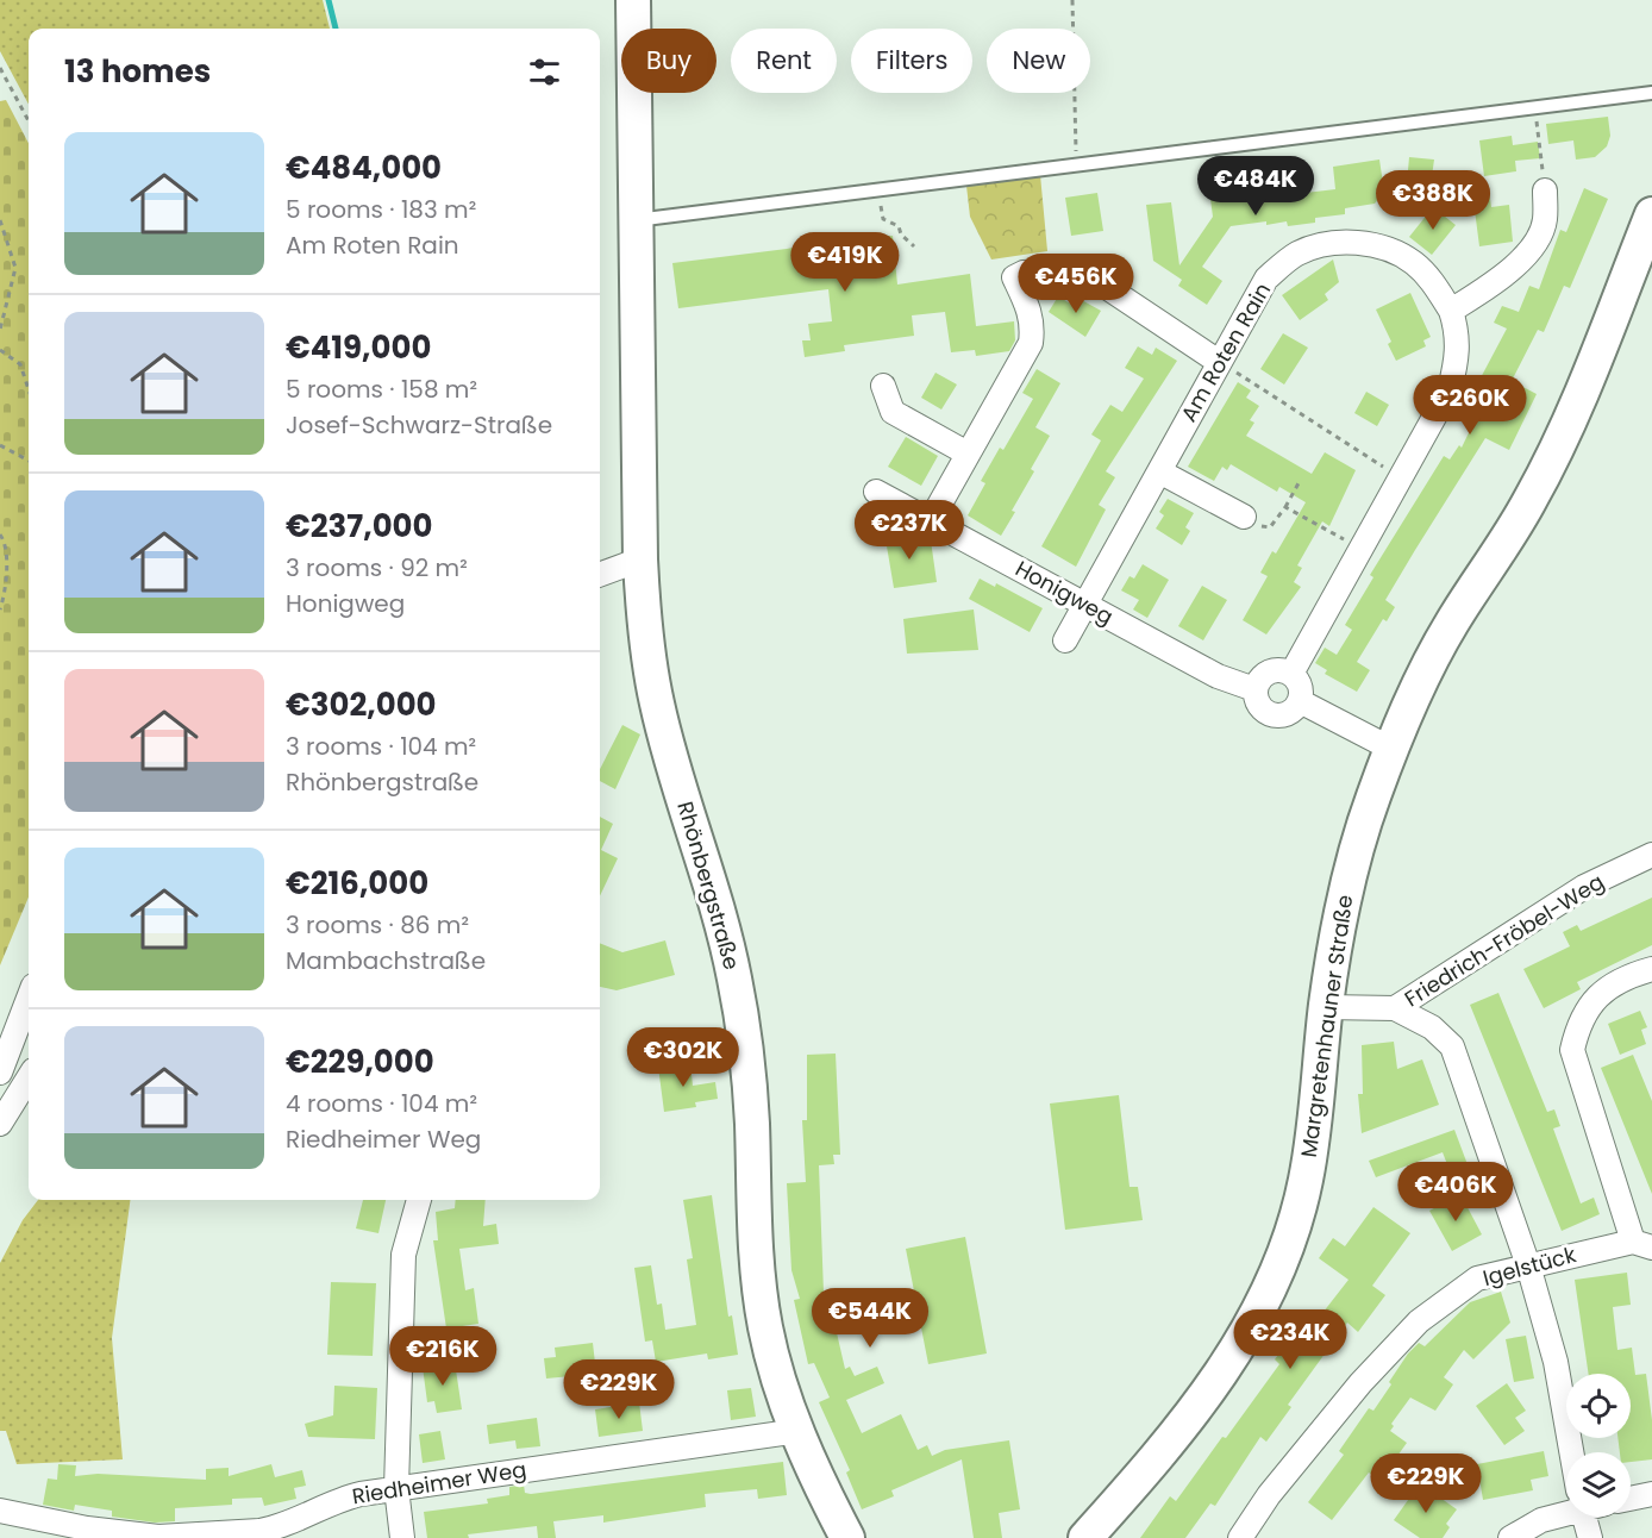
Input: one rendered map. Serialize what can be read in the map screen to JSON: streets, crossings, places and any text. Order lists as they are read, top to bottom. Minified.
{"streets":{"street":["Am Roten Rain","Honigweg","Rhönbergstraße","Friedrich-Fröbel-Weg","Margretenhauner Straße","Igelstück","Riedheimer Weg"]},"crossings":[["Am Roten Rain","Honigweg"],["Rhönbergstraße","Riedheimer Weg"]],"page":{"chip":["Buy","Rent","Filters","New"],"heading":"13 homes","list":[{"name":"€484,000","note":"5 rooms · 183 m² · Am Roten Rain"},{"name":"€419,000","note":"5 rooms · 158 m² · Josef-Schwarz-Straße"},{"name":"€237,000","note":"3 rooms · 92 m² · Honigweg"},{"name":"€302,000","note":"3 rooms · 104 m² · Rhönbergstraße"},{"name":"€216,000","note":"3 rooms · 86 m² · Mambachstraße"},{"name":"€229,000","note":"4 rooms · 104 m² · Riedheimer Weg"}],"price":["€484K","€388K","€419K","€456K","€260K","€237K","€302K","€406K","€544K","€234K","€216K","€229K","€229K"]}}
